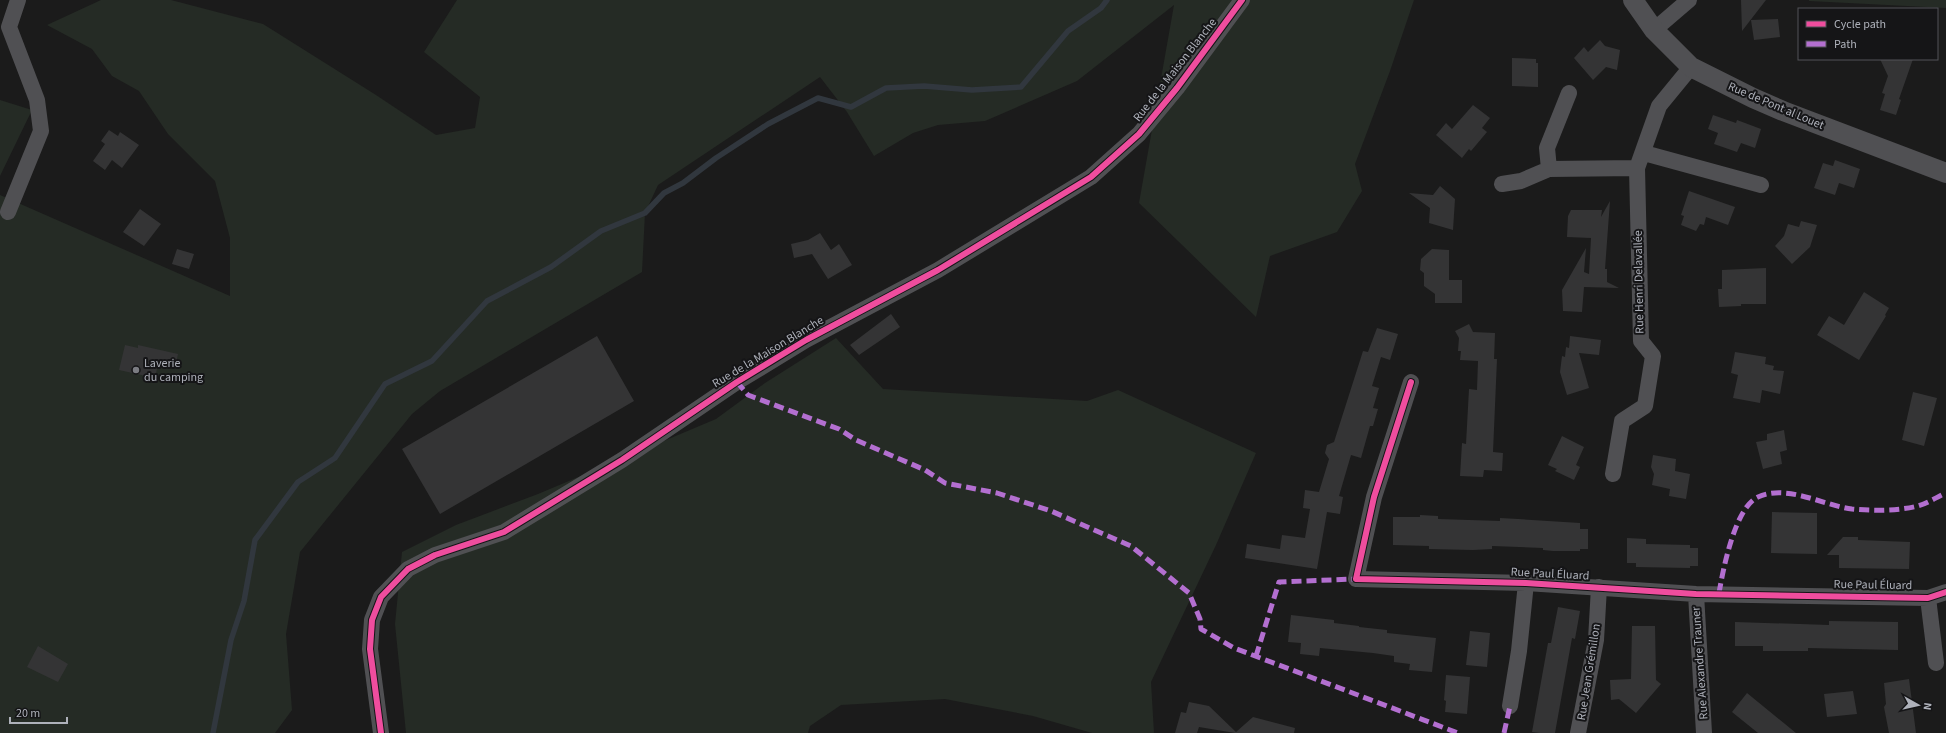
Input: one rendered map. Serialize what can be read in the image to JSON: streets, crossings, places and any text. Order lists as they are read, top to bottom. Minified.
{"streets":{"street":["Rue de la Maison Blanche","Rue de Pont al Louet","Rue Henri Delavallée","Rue Paul Éluard","Rue Alexandre Trauner","Rue Jean Grémillon"]},"crossings":[["Rue de Pont al Louet","Rue Henri Delavallée"],["Rue Paul Éluard","Rue Alexandre Trauner"],["Rue Paul Éluard","Rue Jean Grémillon"]],"places":["Laverie du camping"],"legend":["Cycle path","Path"],"scale_bar":"20 m","north":"right"}
